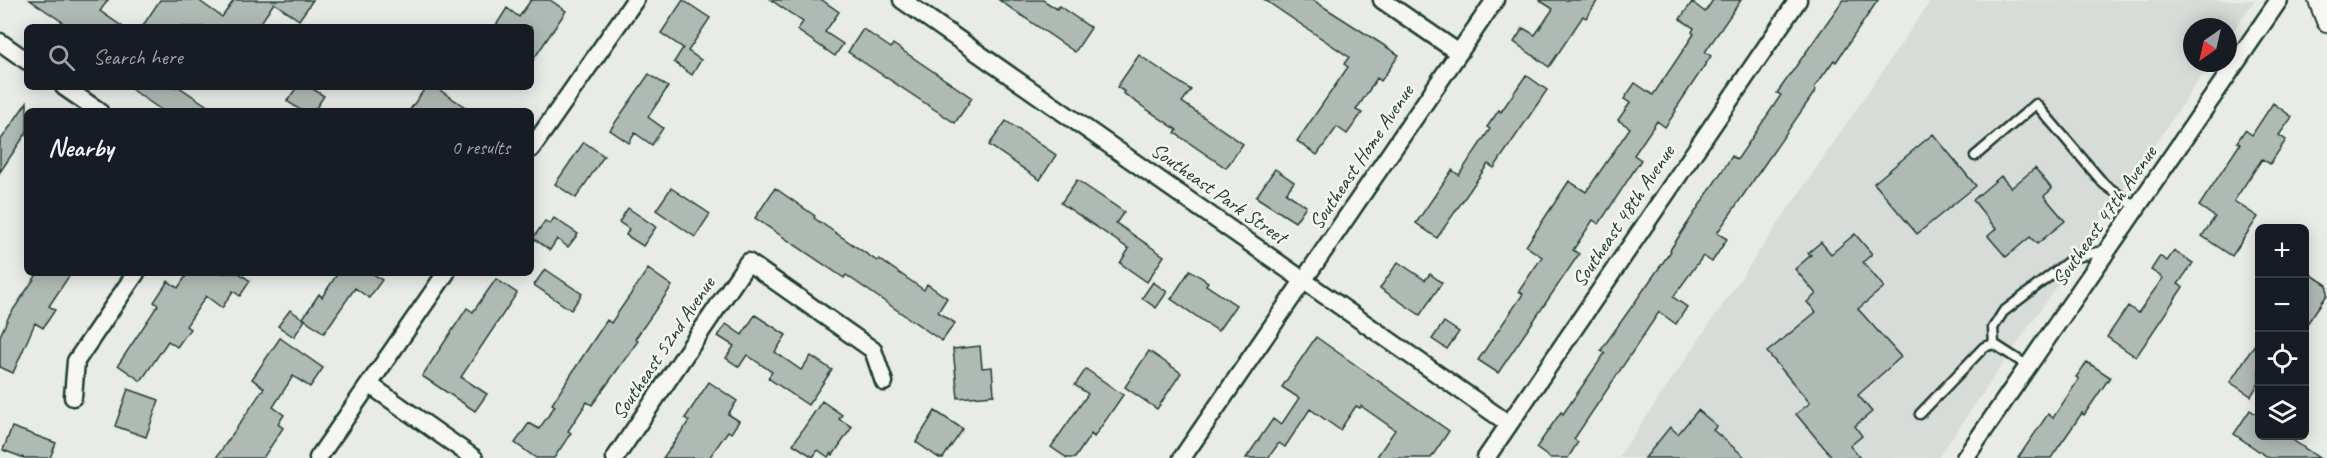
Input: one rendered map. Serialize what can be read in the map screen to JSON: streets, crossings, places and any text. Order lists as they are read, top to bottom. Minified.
{"streets":{"street":["Southeast Home Avenue","Southeast Park Street","Southeast 48th Avenue","Southeast 47th Avenue","Southeast 52nd Avenue"]},"crossings":[["Southeast Home Avenue","Southeast Park Street"],["Southeast Park Street","Southeast 48th Avenue"]],"north":"bottom left","page":{"search":"Search here","heading":["Nearby","0 results"],"map_buttons":["+","−"]}}
